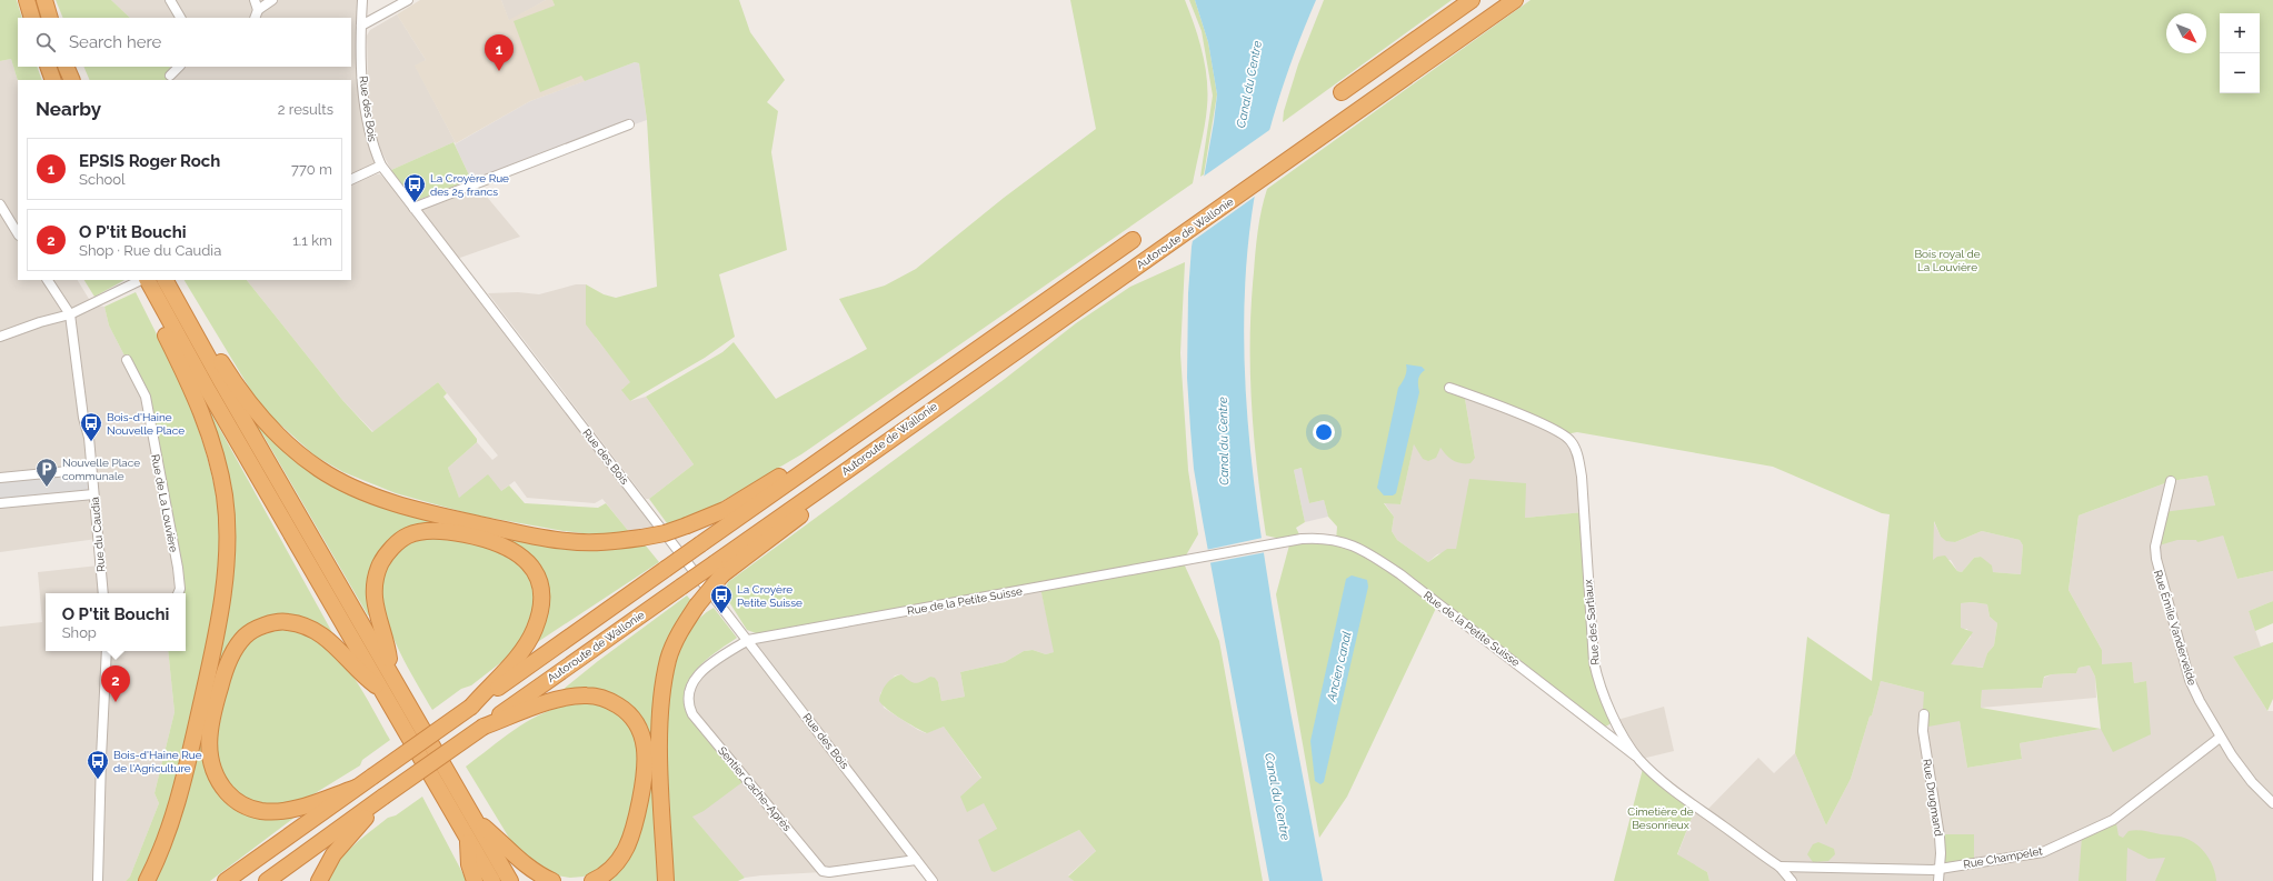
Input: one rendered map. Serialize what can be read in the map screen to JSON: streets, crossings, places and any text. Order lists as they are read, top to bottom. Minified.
{"streets":{"highway":["Autoroute de Wallonie"],"street":["Rue des Bois","Rue de La Louvière","Rue du Caudia","Rue de la Petite Suisse","Rue des Sartiaux","Rue Émile Vandervelde","Sentier Cache-Après","Rue Drugmand","Rue Champelet"]},"crossings":[["Rue des Bois","Rue de la Petite Suisse"],["Rue des Bois","Sentier Cache-Après"],["Rue de la Petite Suisse","Rue des Sartiaux"],["Rue de la Petite Suisse","Sentier Cache-Après"],["Rue des Sartiaux","Rue Champelet"],["Rue Émile Vandervelde","Rue Champelet"],["Rue Drugmand","Rue Champelet"]],"water":["Canal du Centre","Ancien canal"],"parks":["Bois royal de La Louvière","Cimetière de Besonrieux"],"places":{"bus stop":["La Croyère Rue des 25 francs","Bois-d'Haine Nouvelle Place","La Croyère Petite Suisse","Bois-d'Haine Rue de l'Agriculture"],"parking":["Nouvelle Place communale"]},"north":"bottom right","page":{"map_buttons":["+","−"],"search":"Search here","pins":["1","2"],"heading":["Nearby","2 results"],"list":[{"mark":"1","name":"EPSIS Roger Roch","note":"School","value":"770 m"},{"mark":"2","name":"O P'tit Bouchi","note":"Shop · Rue du Caudia","value":"1.1 km"}],"popup":["O P'tit Bouchi","Shop"]}}
